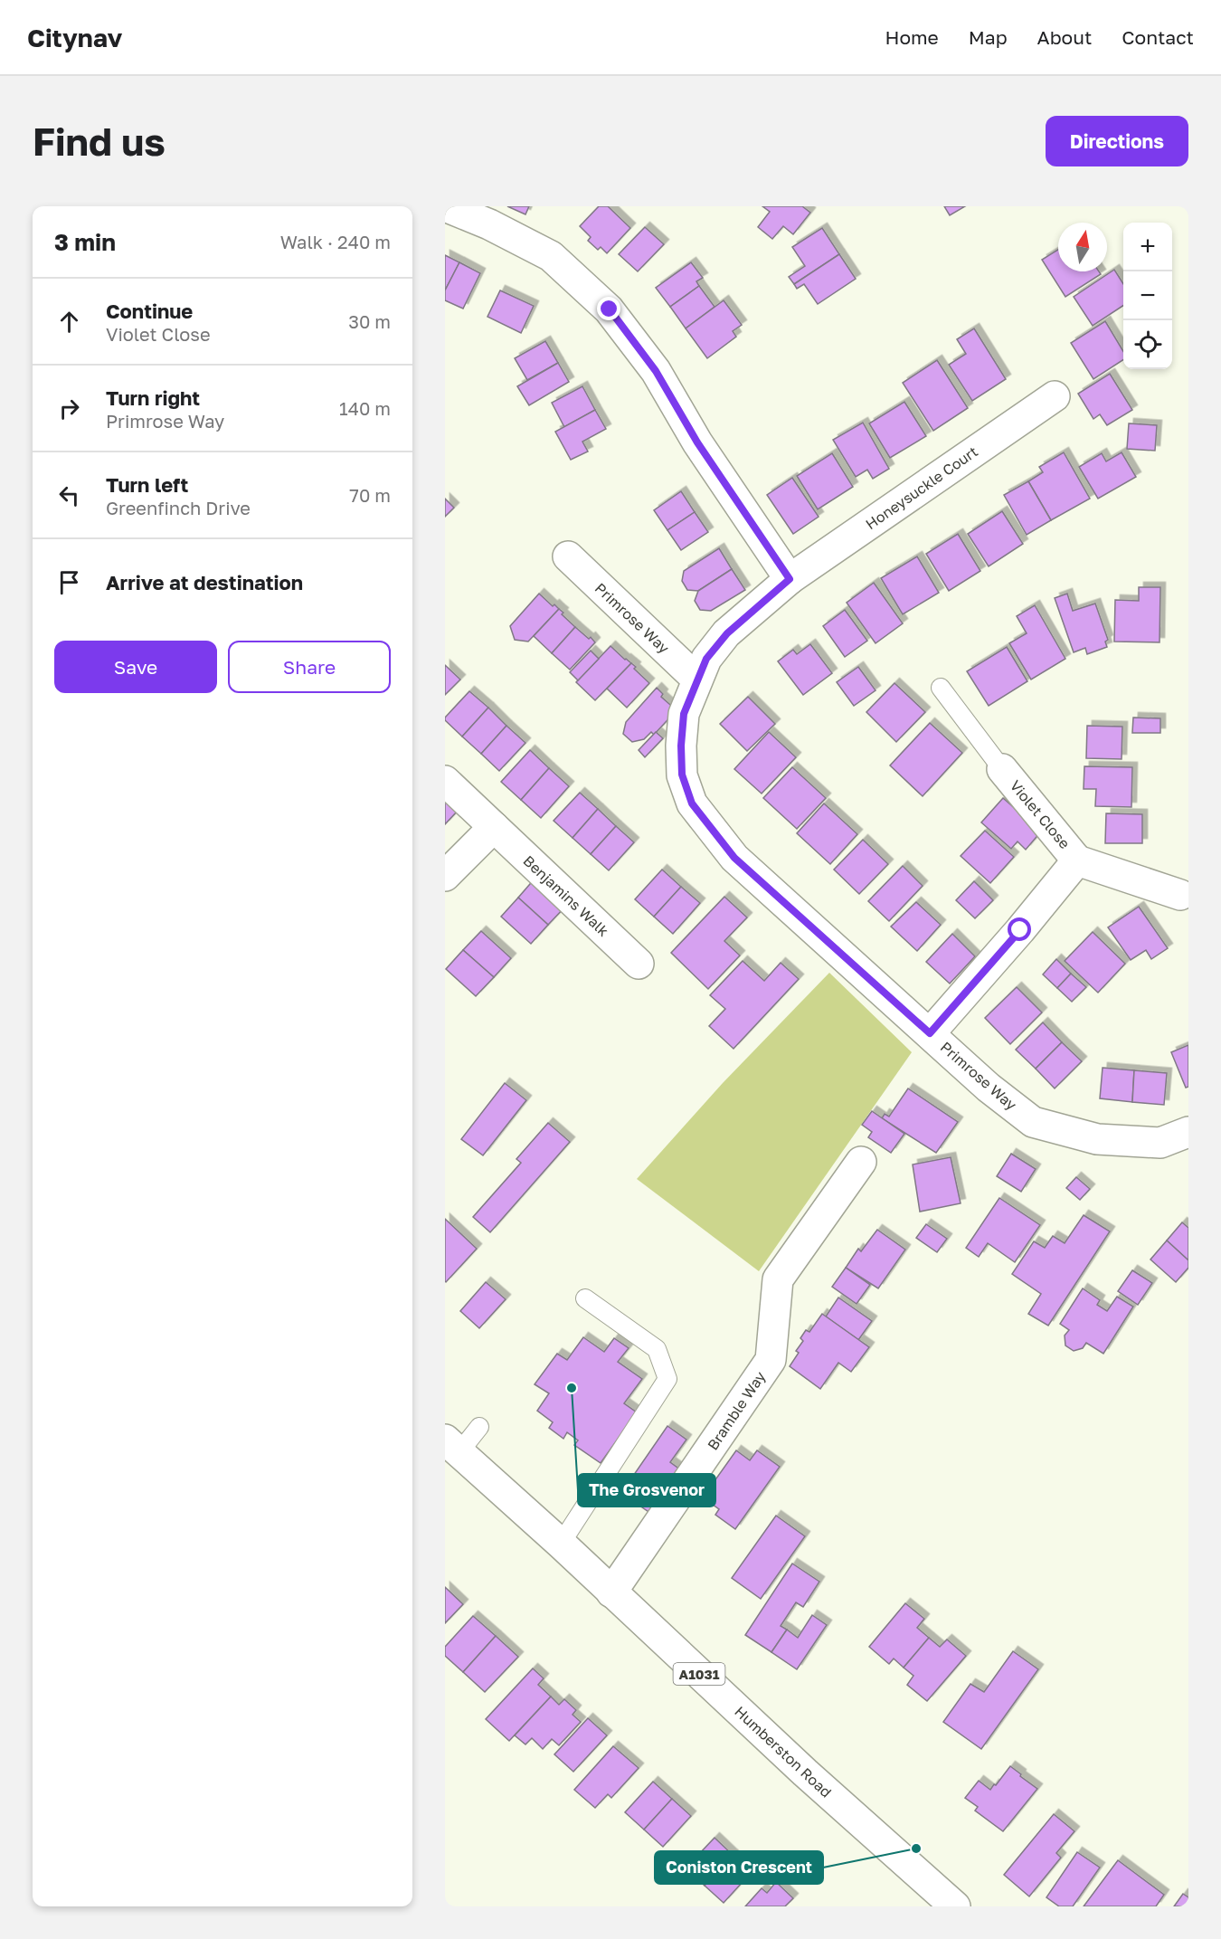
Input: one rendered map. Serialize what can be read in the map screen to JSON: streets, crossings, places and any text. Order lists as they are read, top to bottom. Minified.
{"streets":{"street":["Honeysuckle Court","Primrose Way","Violet Close","Benjamins Walk","Bramble Way","A1031","Humberston Road"]},"crossings":[["Honeysuckle Court","Primrose Way"],["Primrose Way","Violet Close"],["Bramble Way","Humberston Road"]],"places":["The Grosvenor","Coniston Crescent"],"north":"top","page":{"header":"Citynav","nav":["Home","Map","About","Contact"],"buttons":["Directions",["Save","Share"]],"title":"Find us","heading":["3 min","Walk · 240 m"],"map_buttons":["+","−"],"list":[["Continue","Violet Close","30 m"],["Turn right","Primrose Way","140 m"],["Turn left","Greenfinch Drive","70 m"],"Arrive at destination"]}}
